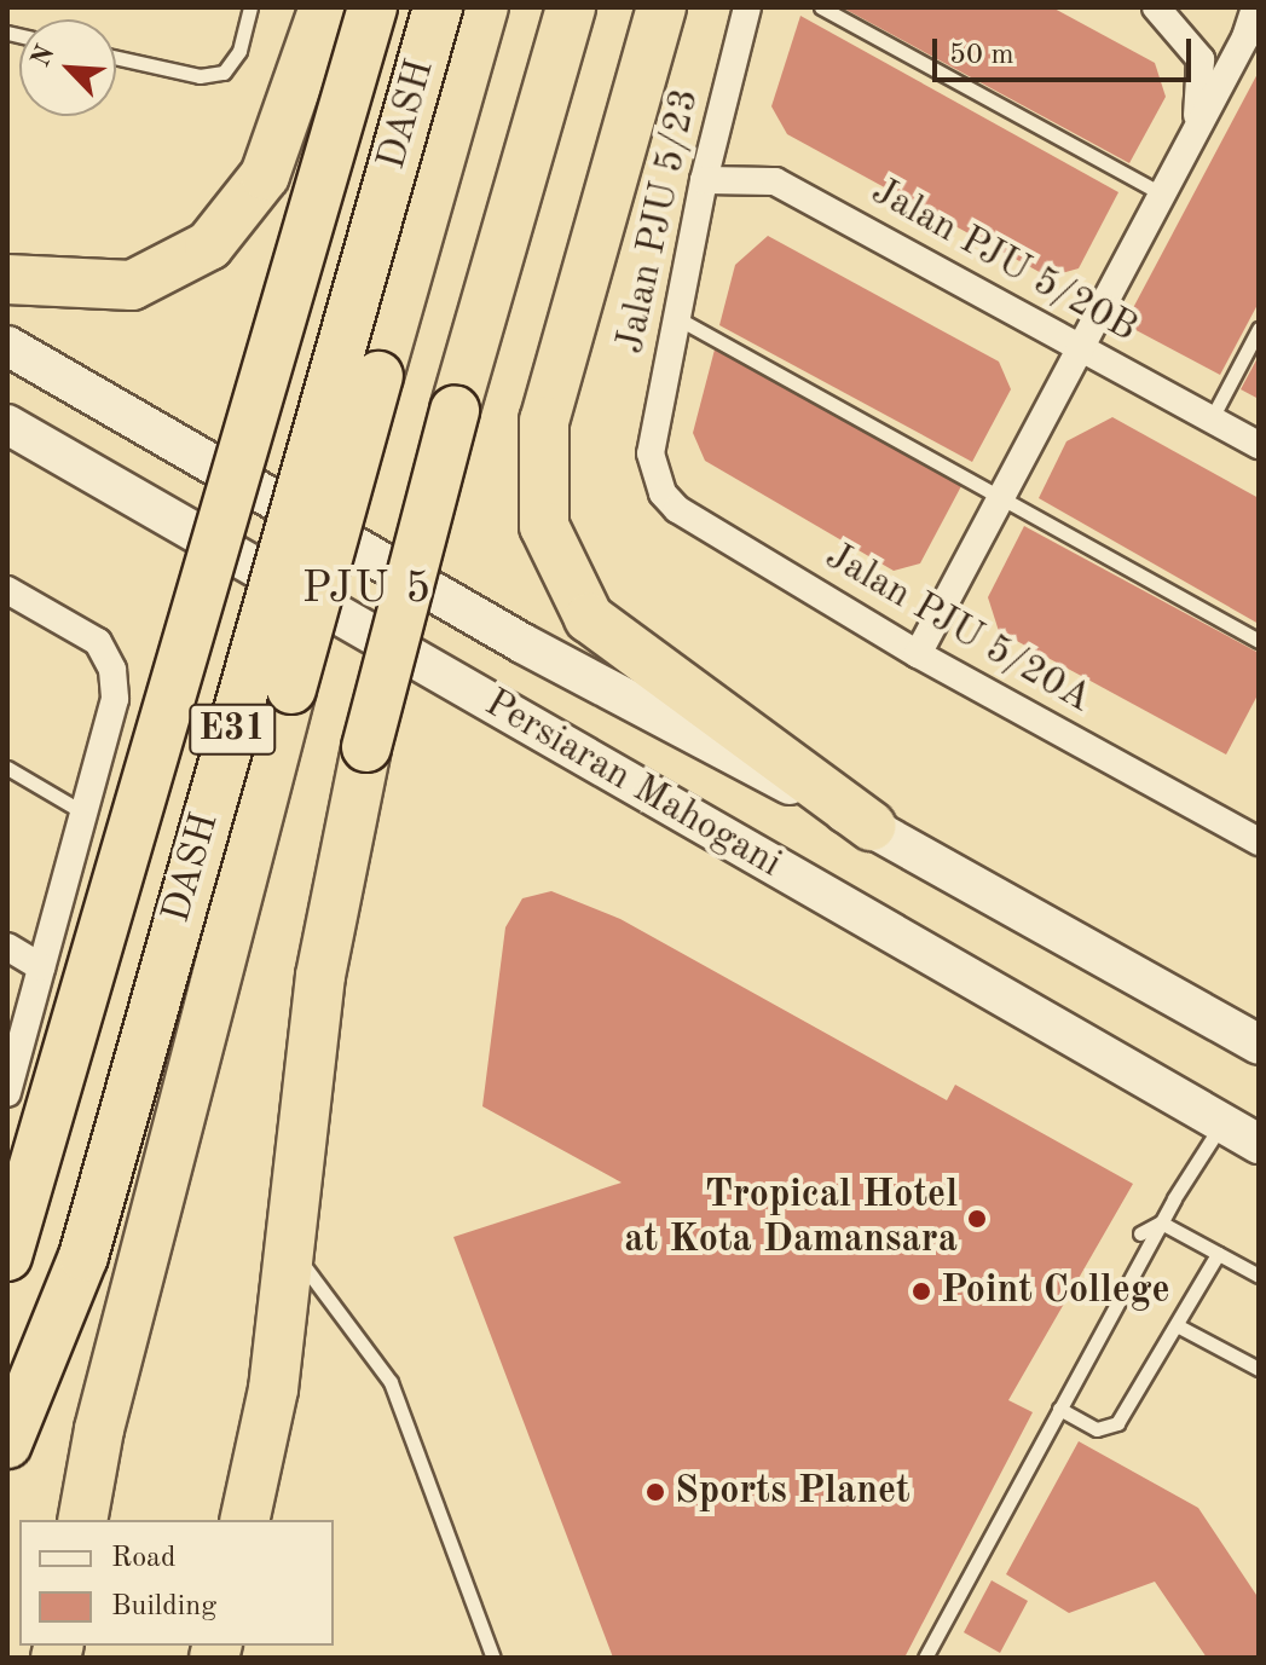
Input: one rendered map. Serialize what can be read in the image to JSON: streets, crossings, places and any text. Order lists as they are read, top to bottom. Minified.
{"streets":{"highway":["DASH","E31"],"main road":["Persiaran Mahogani"],"street":["Jalan PJU 5/23","Jalan PJU 5/20B","Jalan PJU 5/20A"]},"crossings":[["Jalan PJU 5/23","Jalan PJU 5/20B"],["Jalan PJU 5/23","Jalan PJU 5/20A"]],"districts":["PJU 5"],"places":["Tropical Hotel at Kota Damansara","Point College","Sports Planet"],"legend":["Road","Building"],"scale_bar":"50 m","north":"top left"}
